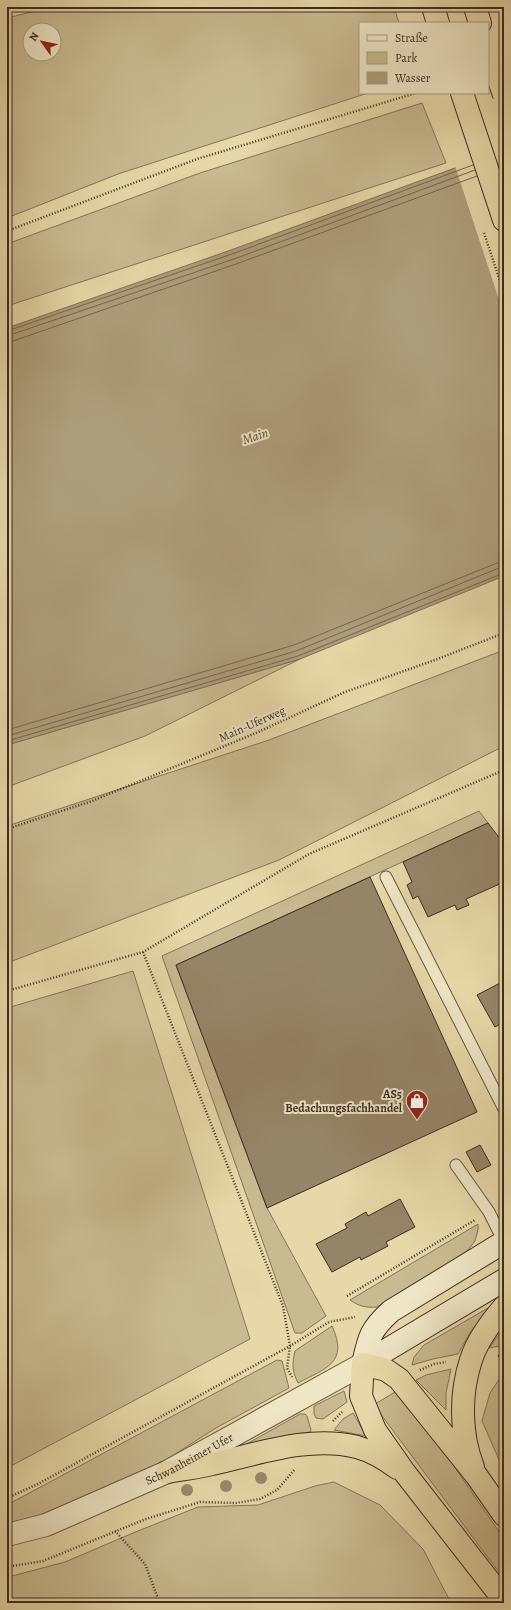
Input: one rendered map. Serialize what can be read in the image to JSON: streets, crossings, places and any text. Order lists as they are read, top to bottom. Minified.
{"streets":{"street":["Schwanheimer Ufer"],"path":["Main-Uferweg"]},"water":["Main"],"places":{"shop":["AS5 Bedachungsfachhandel"]},"legend":["Straße","Park","Wasser"],"north":"top left"}
